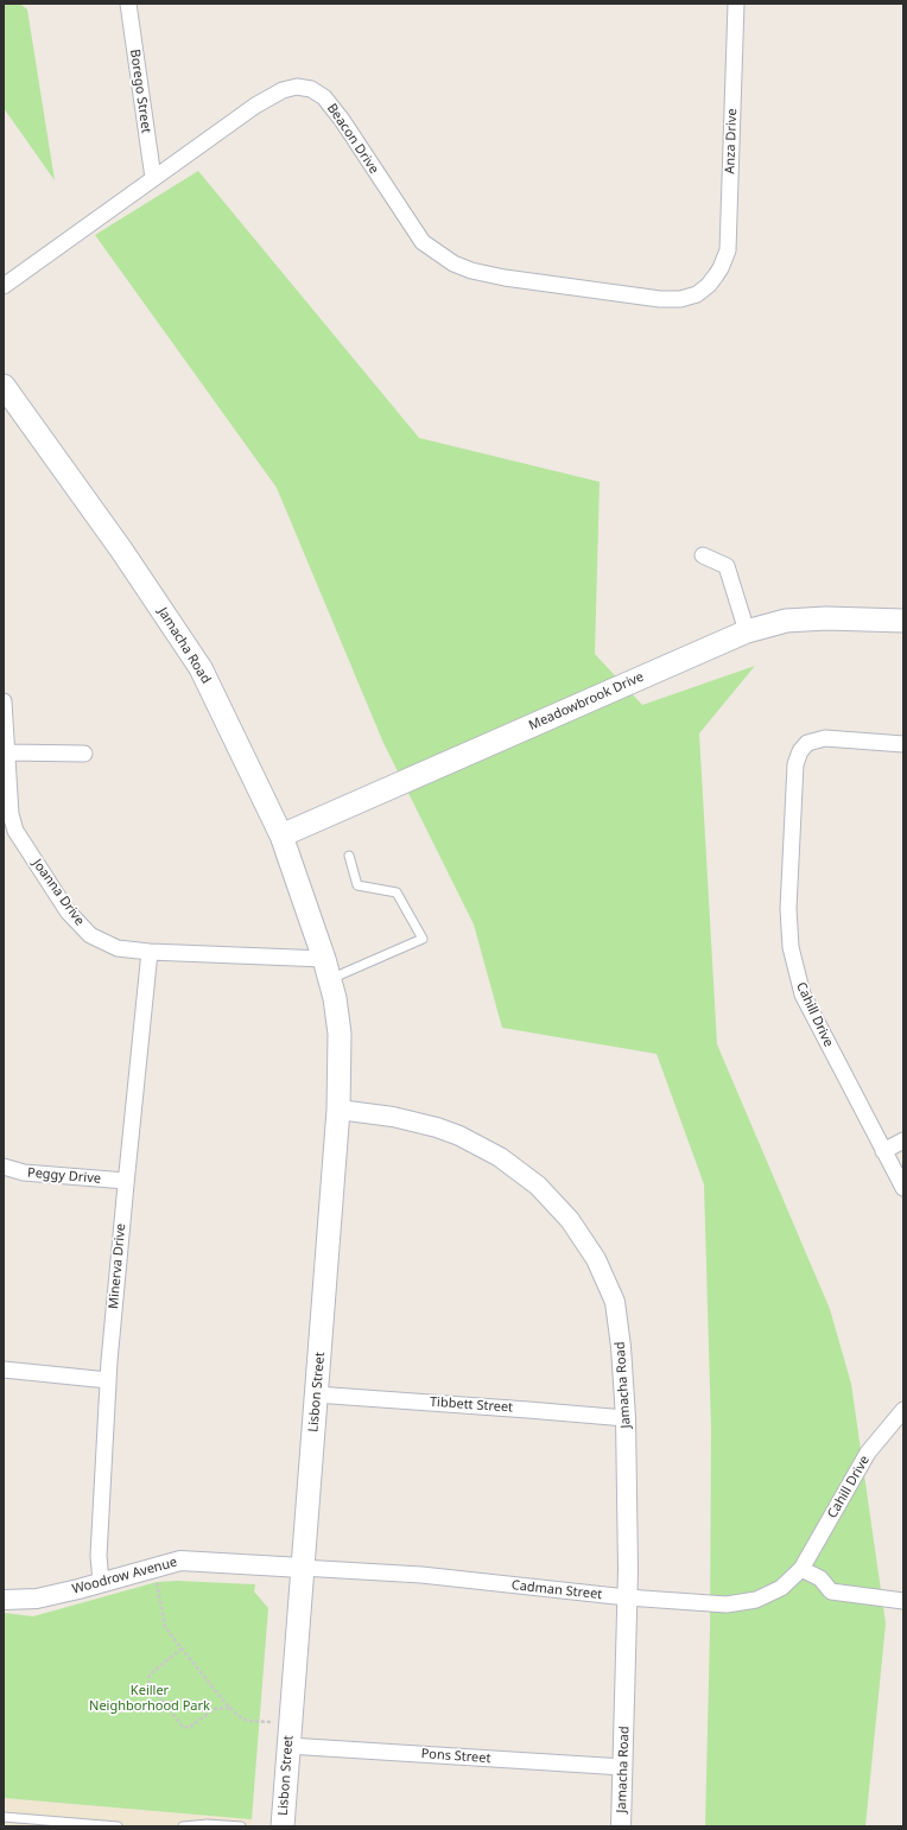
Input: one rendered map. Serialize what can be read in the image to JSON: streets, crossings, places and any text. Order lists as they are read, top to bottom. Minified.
{"streets":{"main road":["Jamacha Road","Meadowbrook Drive","Lisbon Street"],"street":["Borego Street","Beacon Drive","Anza Drive","Joanna Drive","Cahill Drive","Peggy Drive","Minerva Drive","Tibbett Street","Woodrow Avenue","Cadman Street","Pons Street"]},"crossings":[["Borego Street","Beacon Drive"],["Beacon Drive","Anza Drive"],["Jamacha Road","Meadowbrook Drive"],["Jamacha Road","Joanna Drive"],["Jamacha Road","Lisbon Street"],["Jamacha Road","Tibbett Street"],["Jamacha Road","Cadman Street"],["Jamacha Road","Pons Street"],["Joanna Drive","Minerva Drive"],["Joanna Drive","Lisbon Street"],["Cahill Drive","Cadman Street"],["Peggy Drive","Minerva Drive"],["Minerva Drive","Woodrow Avenue"],["Lisbon Street","Tibbett Street"],["Lisbon Street","Woodrow Avenue"],["Lisbon Street","Cadman Street"],["Lisbon Street","Pons Street"],["Woodrow Avenue","Cadman Street"]],"parks":["Keiller Neighborhood Park"]}
